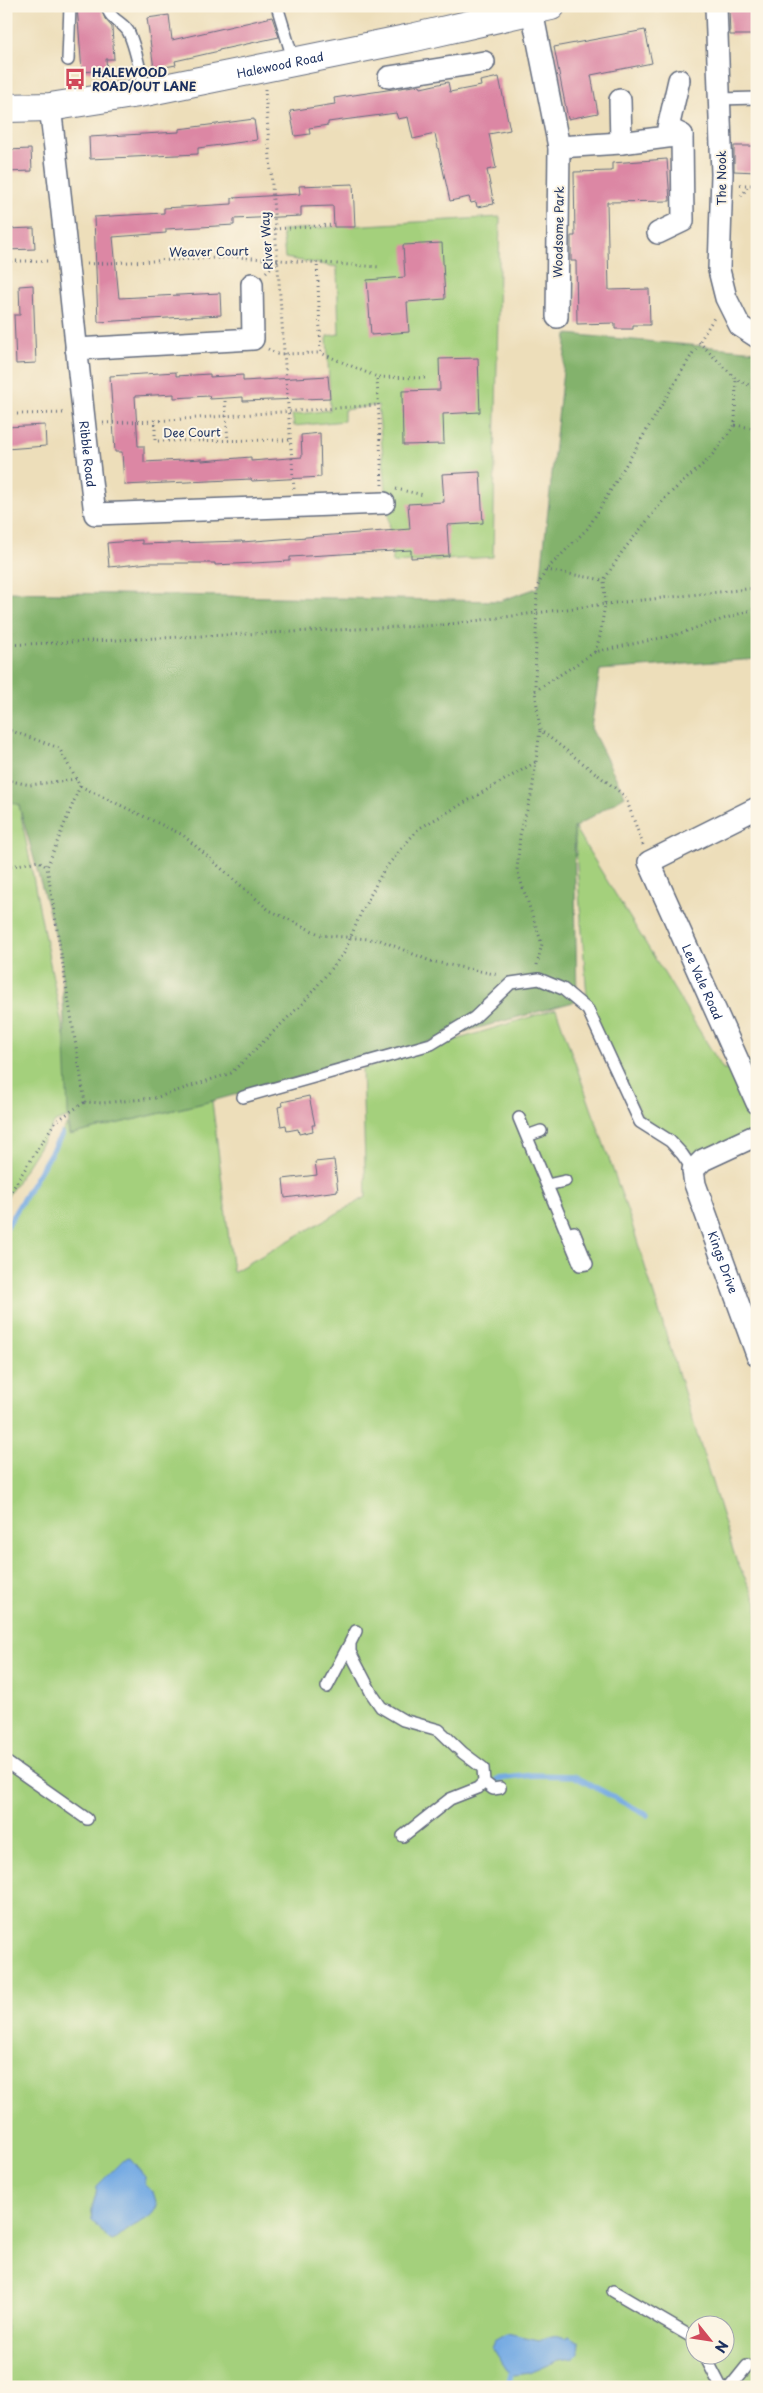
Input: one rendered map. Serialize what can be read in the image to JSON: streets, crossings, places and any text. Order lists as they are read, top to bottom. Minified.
{"streets":{"street":["Halewood Road","The Nook","Woodsome Park","Ribble Road","Lee Vale Road","Kings Drive"],"path":["River Way","Weaver Court","Dee Court"]},"crossings":[["Halewood Road","Woodsome Park"],["Halewood Road","River Way"],["Halewood Road","Ribble Road"],["River Way","Weaver Court"],["River Way","Dee Court"],["River Way","Ribble Road"],["Weaver Court","Ribble Road"],["Dee Court","Ribble Road"]],"places":{"bus stop":["HALEWOOD ROAD/OUT LANE"]},"north":"bottom right"}
